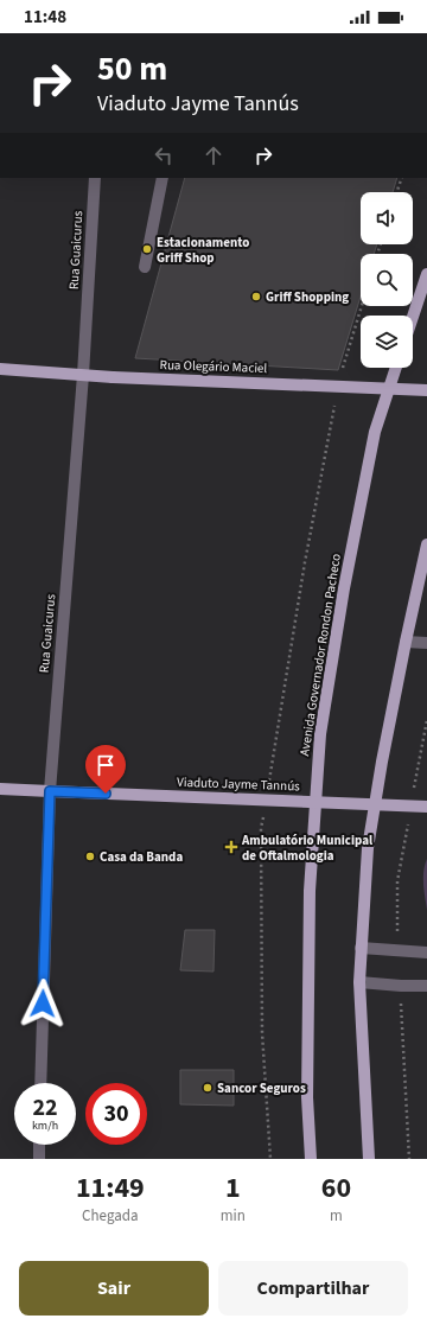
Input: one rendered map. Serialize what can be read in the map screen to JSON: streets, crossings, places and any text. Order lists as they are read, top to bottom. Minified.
{"streets":{"main road":["Rua Olegário Maciel","Avenida Governador Rondon Pacheco","Viaduto Jayme Tannús"],"street":["Rua Guaicurus"]},"crossings":[["Rua Guaicurus","Rua Olegário Maciel"],["Rua Guaicurus","Viaduto Jayme Tannús"]],"places":{"other":["Estacionamento Griff Shop","Griff Shopping","Casa da Banda","Sancor Seguros"],"health":["Ambulatório Municipal de Oftalmologia"]},"page":{"status":"11:48","turn":["50 m","Viaduto Jayme Tannús"],"speed":"22 km/h","limit":"30","eta":["11:49","Chegada","1","min","60","m"],"buttons":["Sair","Compartilhar"]}}
